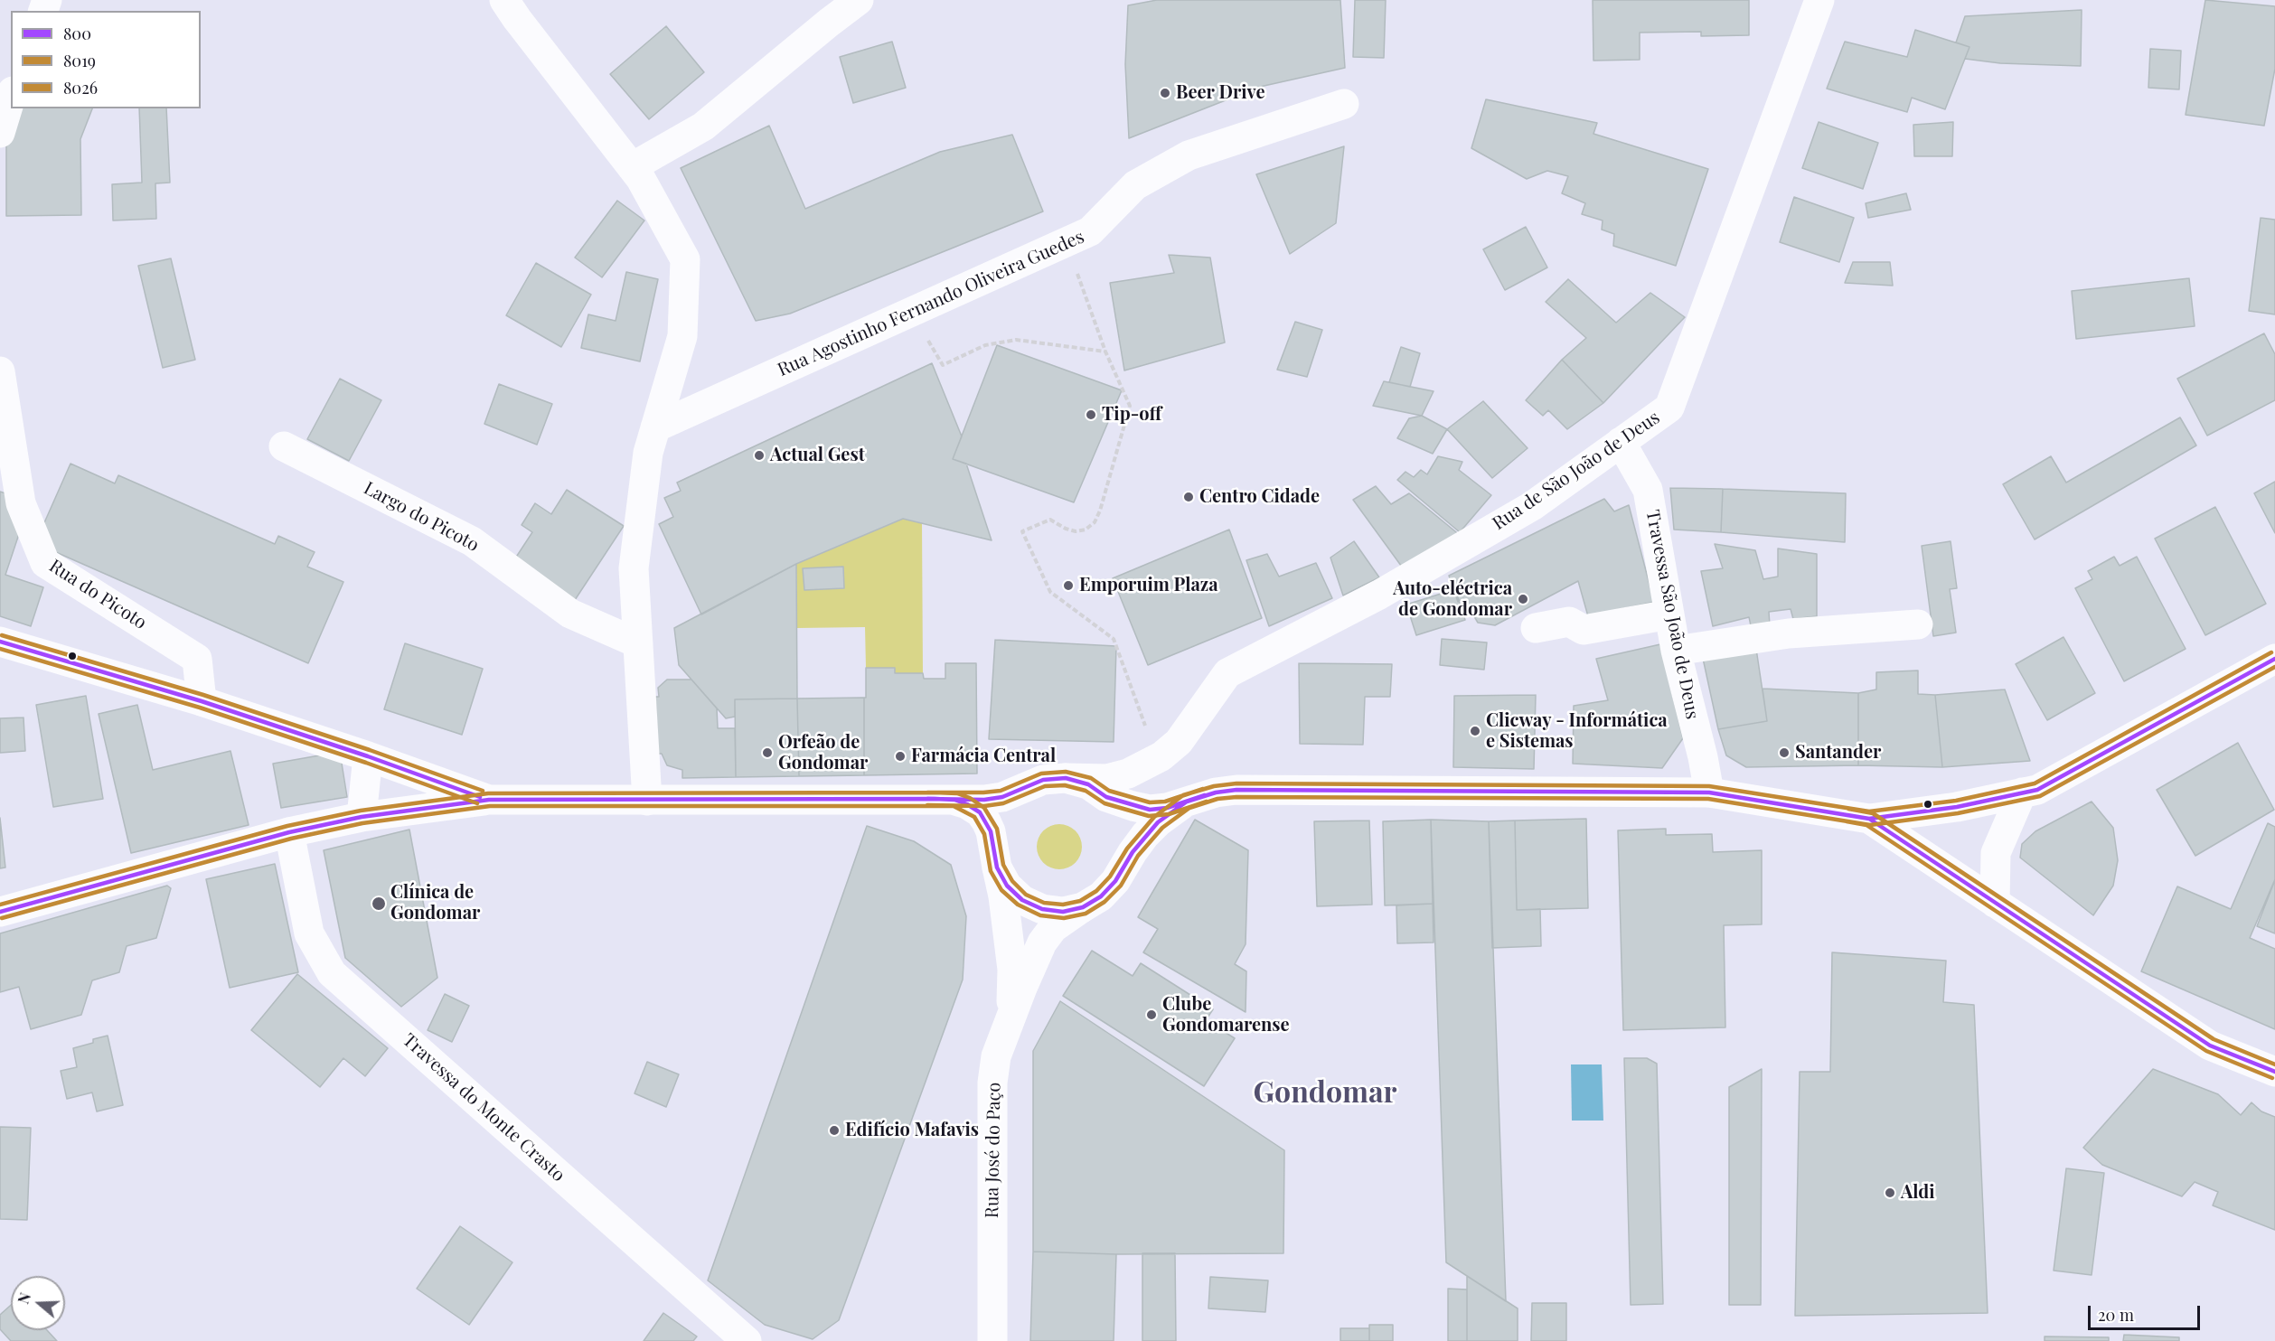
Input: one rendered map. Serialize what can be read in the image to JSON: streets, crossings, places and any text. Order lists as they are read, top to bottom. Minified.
{"streets":{"street":["Rua Agostinho Fernando Oliveira Guedes","Rua de São João de Deus","Largo do Picoto","Rua do Picoto","Travessa São João de Deus","Travessa do Monte Crasto","Rua José do Paço"]},"crossings":[["Rua de São João de Deus","Travessa São João de Deus"],["Rua de São João de Deus","Rua José do Paço"]],"districts":["Gondomar"],"places":["Beer Drive","Tip-off","Actual Gest","Centro Cidade","Emporuim Plaza","Auto-eléctrica de Gondomar","Clicway - Informática e Sistemas","Orfeão de Gondomar","Santander","Farmácia Central","Clínica de Gondomar","Clube Gondomarense","Edifício Mafavis","Aldi"],"lines":["transit line 8026","transit line 800","transit line 8019"],"legend":["800","8019","8026"],"scale_bar":"20 m","north":"left"}
